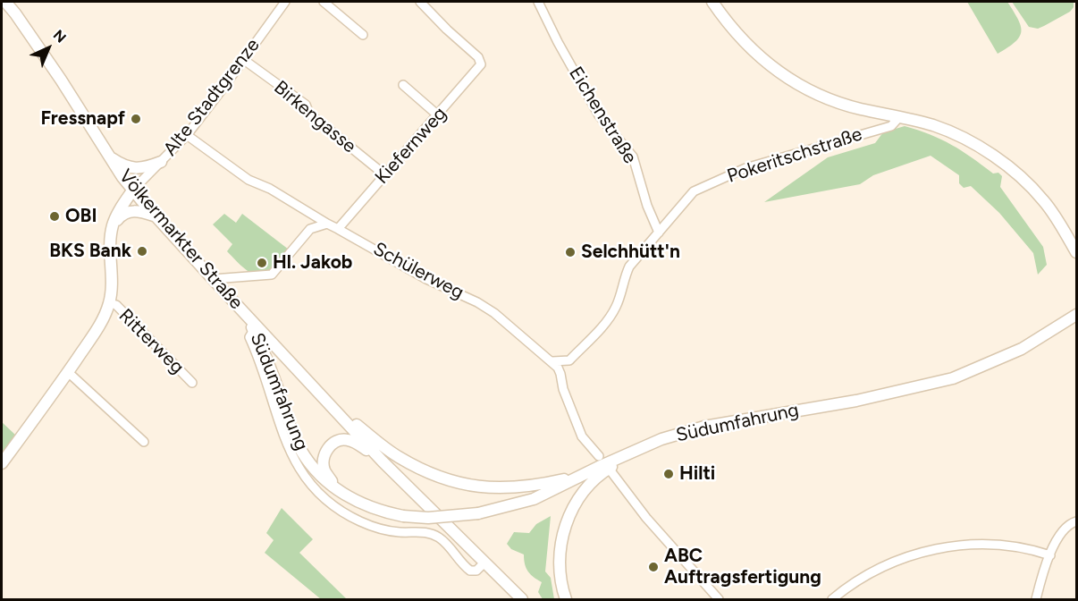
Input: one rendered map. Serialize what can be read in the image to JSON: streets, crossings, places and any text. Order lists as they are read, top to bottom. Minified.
{"streets":{"main road":["Völkermarkter Straße","Südumfahrung"],"street":["Alte Stadtgrenze","Eichenstraße","Birkengasse","Kiefernweg","Pokeritschstraße","Schülerweg","Ritterweg"]},"crossings":[["Alte Stadtgrenze","Birkengasse"],["Alte Stadtgrenze","Völkermarkter Straße"],["Alte Stadtgrenze","Schülerweg"],["Eichenstraße","Pokeritschstraße"],["Birkengasse","Kiefernweg"],["Kiefernweg","Schülerweg"],["Pokeritschstraße","Schülerweg"],["Völkermarkter Straße","Südumfahrung"]],"places":["Fressnapf","OBI","BKS Bank","Selchhütt'n","Hl. Jakob","Hilti","ABC Auftragsfertigung"],"north":"top right"}
